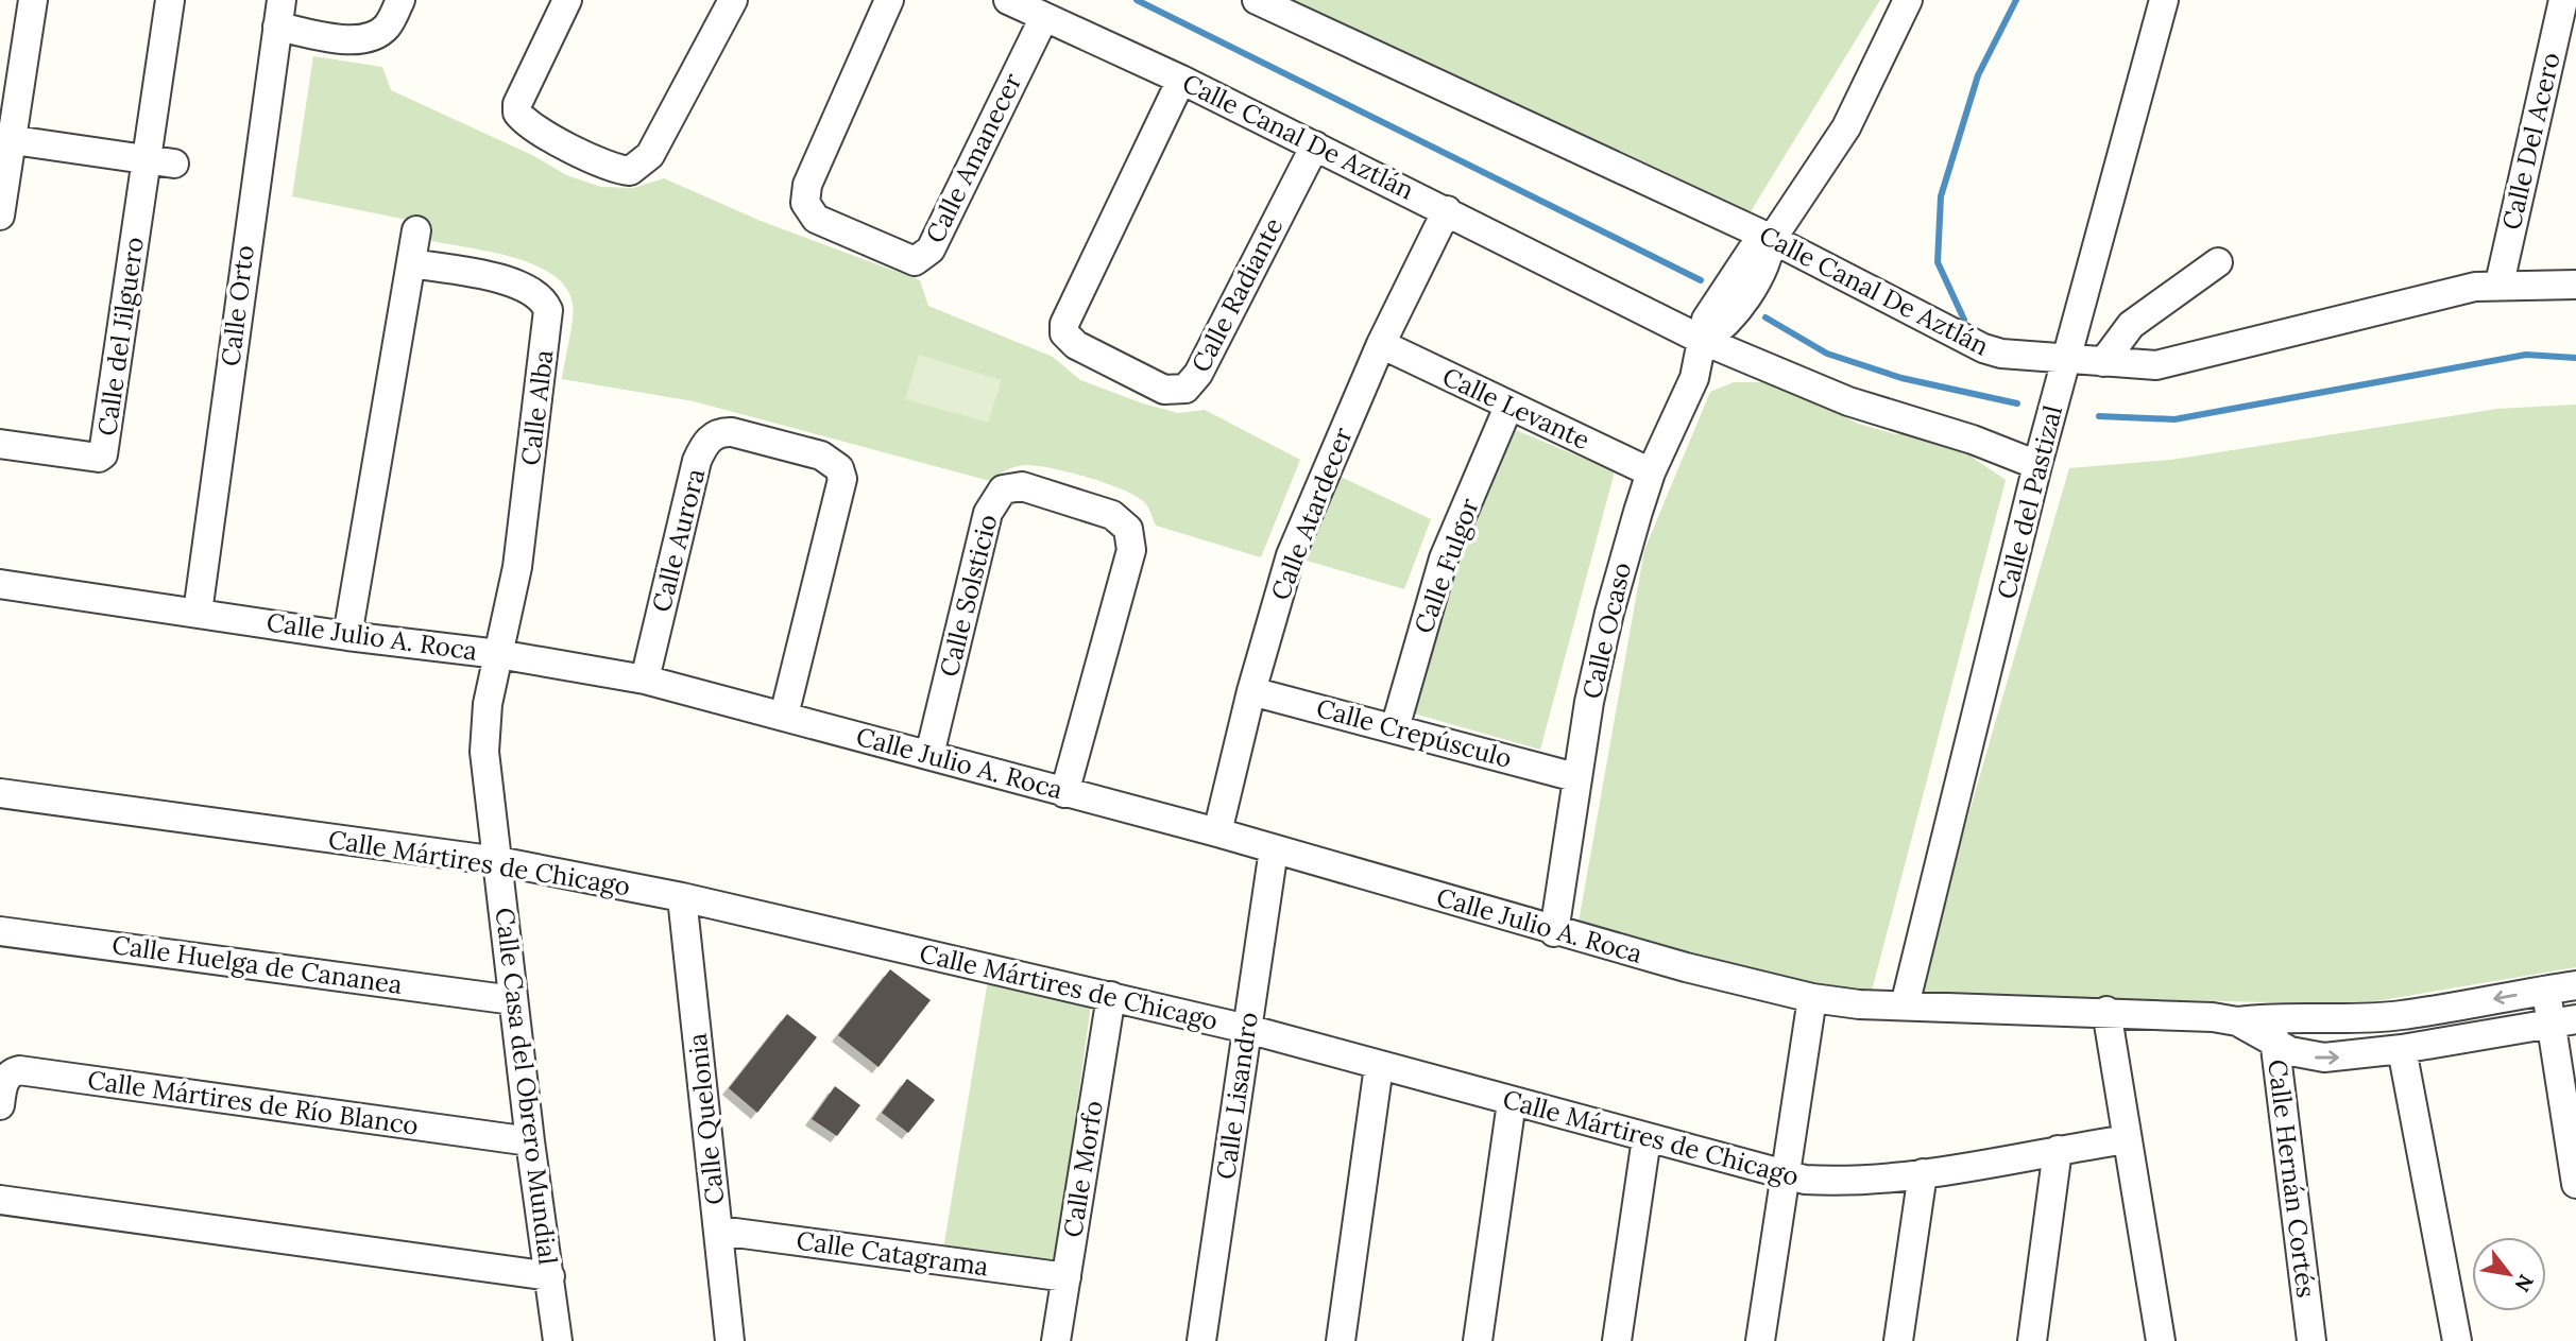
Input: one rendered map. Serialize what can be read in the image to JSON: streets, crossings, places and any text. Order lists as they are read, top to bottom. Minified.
{"streets":{"street":["Calle Canal De Aztlán","Calle Del Acero","Calle Amanecer","Calle Radiante","Calle Orto","Calle del Jilguero","Calle Alba","Calle Levante","Calle del Pastizal","Calle Atardecer","Calle Aurora","Calle Fulgor","Calle Solsticio","Calle Ocaso","Calle Julio A. Roca","Calle Crepúsculo","Calle Mártires de Chicago","Calle Huelga de Cananea","Calle Casa del Obrero Mundial","Calle Lisandro","Calle Mártires de Río Blanco","Calle Quelonia","Calle Morfo","Calle Hernán Cortés","Calle Catagrama"]},"crossings":[["Calle Canal De Aztlán","Calle Del Acero"],["Calle Canal De Aztlán","Calle Amanecer"],["Calle Canal De Aztlán","Calle Radiante"],["Calle Canal De Aztlán","Calle del Pastizal"],["Calle Canal De Aztlán","Calle Atardecer"],["Calle Canal De Aztlán","Calle Ocaso"],["Calle Orto","Calle Julio A. Roca"],["Calle Alba","Calle Julio A. Roca"],["Calle Alba","Calle Casa del Obrero Mundial"],["Calle Levante","Calle Atardecer"],["Calle Levante","Calle Fulgor"],["Calle Levante","Calle Ocaso"],["Calle del Pastizal","Calle Julio A. Roca"],["Calle Atardecer","Calle Julio A. Roca"],["Calle Atardecer","Calle Crepúsculo"],["Calle Aurora","Calle Julio A. Roca"],["Calle Fulgor","Calle Crepúsculo"],["Calle Solsticio","Calle Julio A. Roca"],["Calle Ocaso","Calle Julio A. Roca"],["Calle Ocaso","Calle Crepúsculo"],["Calle Julio A. Roca","Calle Casa del Obrero Mundial"],["Calle Julio A. Roca","Calle Lisandro"],["Calle Julio A. Roca","Calle Hernán Cortés"],["Calle Mártires de Chicago","Calle Casa del Obrero Mundial"],["Calle Mártires de Chicago","Calle Lisandro"],["Calle Mártires de Chicago","Calle Quelonia"],["Calle Mártires de Chicago","Calle Morfo"],["Calle Huelga de Cananea","Calle Casa del Obrero Mundial"],["Calle Casa del Obrero Mundial","Calle Mártires de Río Blanco"],["Calle Quelonia","Calle Catagrama"],["Calle Morfo","Calle Catagrama"]],"north":"bottom right"}
